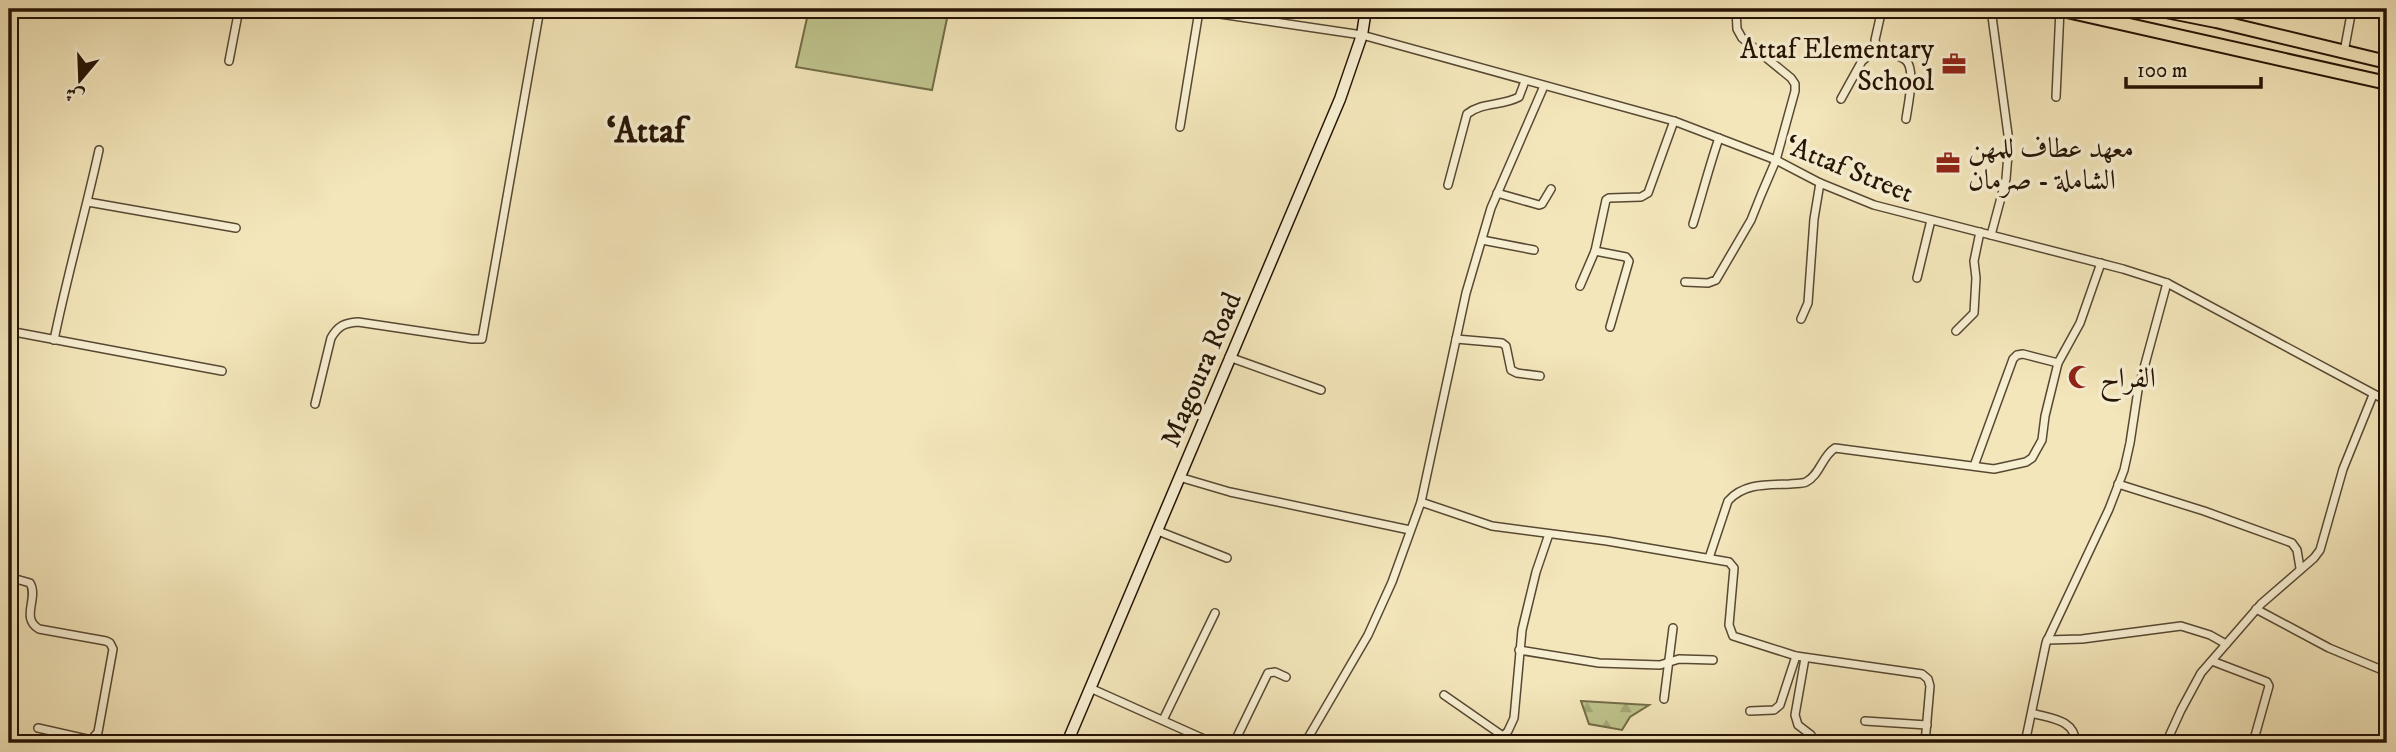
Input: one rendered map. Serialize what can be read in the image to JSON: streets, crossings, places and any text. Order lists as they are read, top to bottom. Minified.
{"streets":{"street":["‘Attaf Street","Magoura Road"]},"crossings":[["‘Attaf Street","Magoura Road"]],"districts":["‘Attaf"],"places":{"office":["Attaf Elementary School","معهد عطاف للمهن الشاملة - صرمان"],"mosque":["الفراح"]},"scale_bar":"100 m","north":"bottom"}
